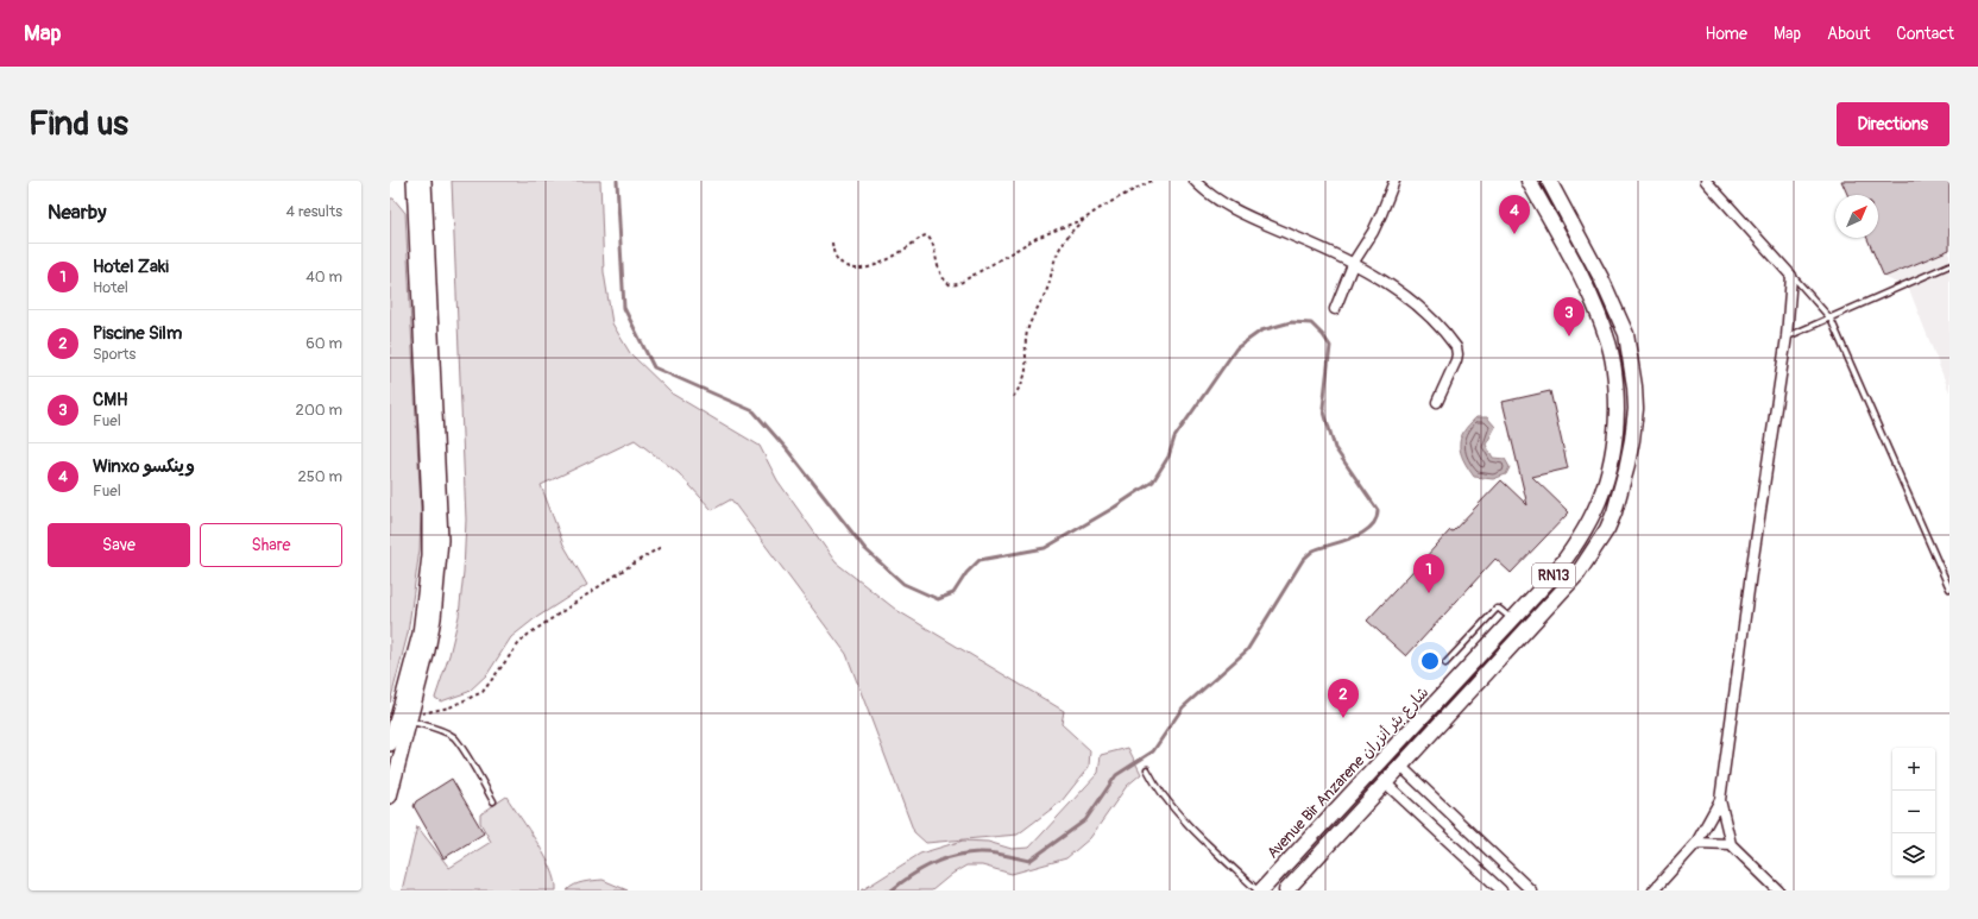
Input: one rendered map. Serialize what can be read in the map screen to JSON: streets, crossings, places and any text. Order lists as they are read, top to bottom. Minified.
{"streets":{"main road":["RN13","Avenue Bir Anzarene شارع بئر أنزران"]},"north":"top right","page":{"header":"Map","nav":["Home","Map","About","Contact"],"buttons":["Directions",["Save","Share"]],"title":"Find us","heading":["Nearby","4 results"],"pins":["4","3","1","2"],"list":[{"mark":"1","name":"Hotel Zaki","note":"Hotel","value":"40 m"},{"mark":"2","name":"Piscine Silm","note":"Sports","value":"60 m"},{"mark":"3","name":"CMH","note":"Fuel","value":"200 m"},{"mark":"4","name":"Winxo وينكسو","note":"Fuel","value":"250 m"}],"map_buttons":["+","−"]}}
